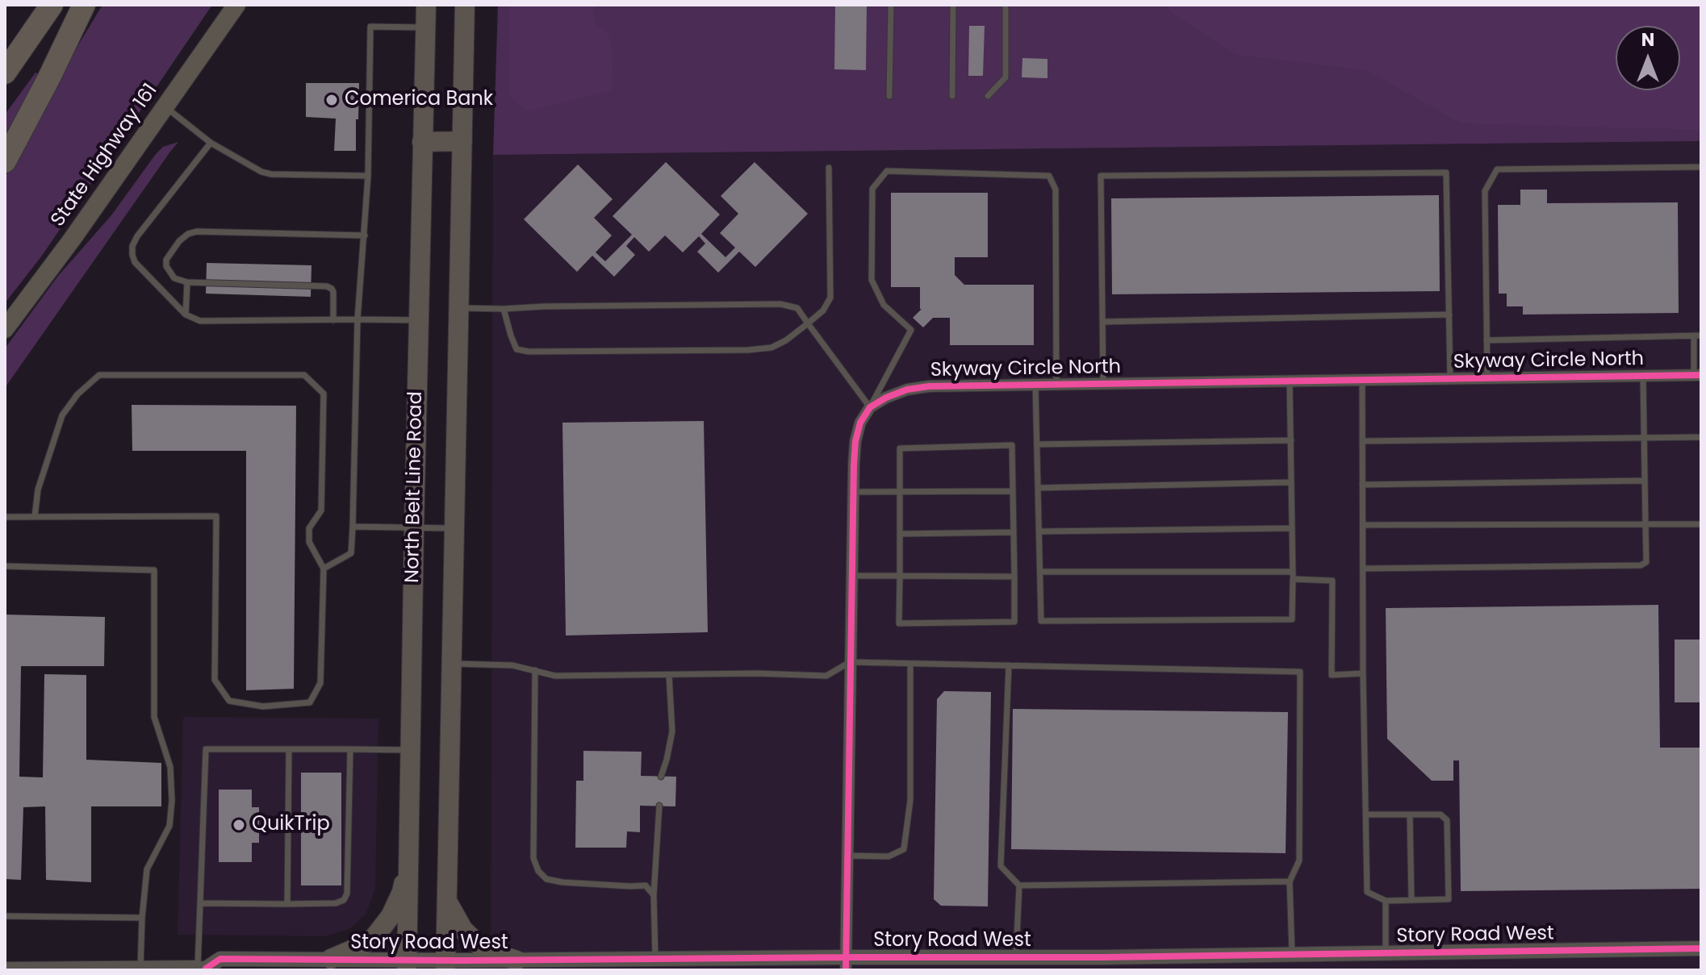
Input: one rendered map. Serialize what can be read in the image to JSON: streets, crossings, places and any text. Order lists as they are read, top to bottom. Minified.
{"streets":{"main road":["State Highway 161","North Belt Line Road"],"street":["Skyway Circle North","Story Road West"]},"crossings":[["North Belt Line Road","Story Road West"]],"places":["Comerica Bank","QuikTrip"],"north":"top"}
